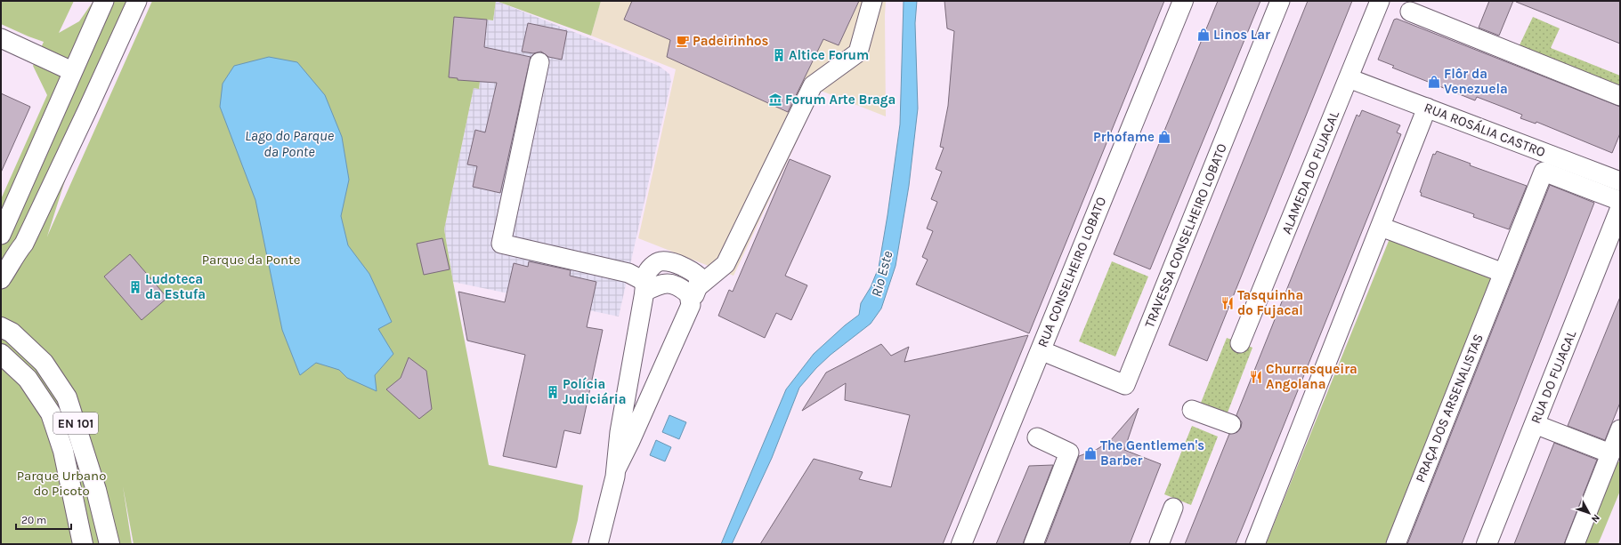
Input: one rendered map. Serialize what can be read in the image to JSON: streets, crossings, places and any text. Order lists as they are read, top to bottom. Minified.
{"streets":{"main road":["RUA CONSELHEIRO LOBATO","RUA DO FUJACAL","EN 101"],"street":["RUA ROSÁLIA CASTRO","ALAMEDA DO FUJACAL","TRAVESSA CONSELHEIRO LOBATO","PRAÇA DOS ARSENALISTAS"]},"crossings":[["RUA ROSÁLIA CASTRO","ALAMEDA DO FUJACAL"],["TRAVESSA CONSELHEIRO LOBATO","RUA CONSELHEIRO LOBATO"]],"water":["Lago do Parque da Ponte","Rio Este"],"parks":["Parque da Ponte","Parque Urbano do Picoto"],"places":{"shop":["Linos Lar","Flôr da Venezuela","Prhofame","The Gentlemen's Barber"],"cafe":["Padeirinhos"],"building":["Altice Forum","Ludoteca da Estufa","Polícia Judiciária"],"museum":["Forum Arte Braga"],"restaurant":["Tasquinha do Fujacal","Churrasqueira Angolana"]},"scale_bar":"20 m","north":"bottom right"}
